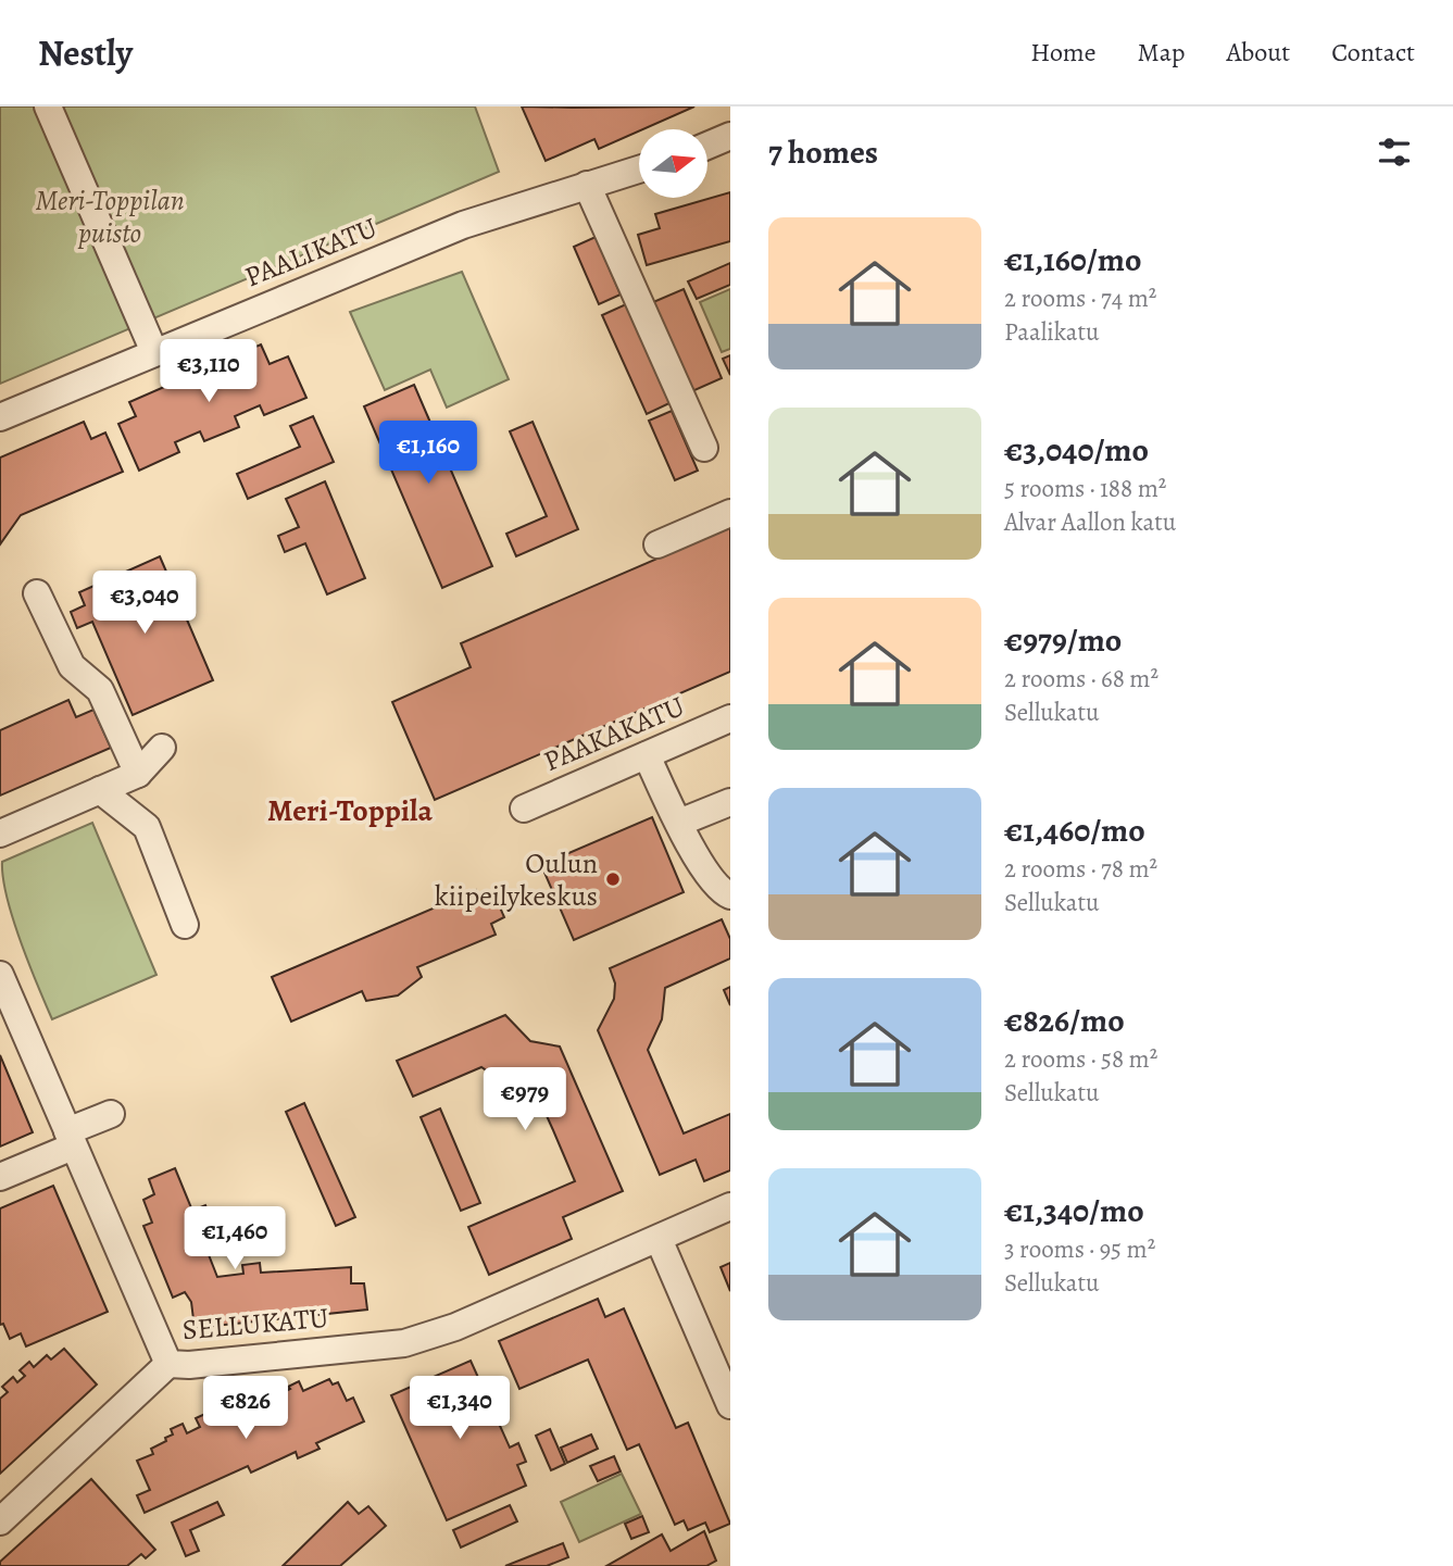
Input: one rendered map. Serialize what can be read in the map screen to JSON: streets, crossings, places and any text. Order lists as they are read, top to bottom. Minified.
{"streets":{"street":["PAALIKATU","PAAKAKATU","SELLUKATU"]},"districts":["Meri-Toppila"],"parks":["Meri-Toppilan puisto"],"places":["Oulun kiipeilykeskus"],"north":"right","page":{"header":"Nestly","nav":["Home","Map","About","Contact"],"heading":"7 homes","list":[{"name":"€1,160/mo","note":"2 rooms · 74 m² · Paalikatu"},{"name":"€3,040/mo","note":"5 rooms · 188 m² · Alvar Aallon katu"},{"name":"€979/mo","note":"2 rooms · 68 m² · Sellukatu"},{"name":"€1,460/mo","note":"2 rooms · 78 m² · Sellukatu"},{"name":"€826/mo","note":"2 rooms · 58 m² · Sellukatu"},{"name":"€1,340/mo","note":"3 rooms · 95 m² · Sellukatu"}],"price":["€3,110","€1,160","€3,040","€979","€1,460","€826","€1,340"]}}
